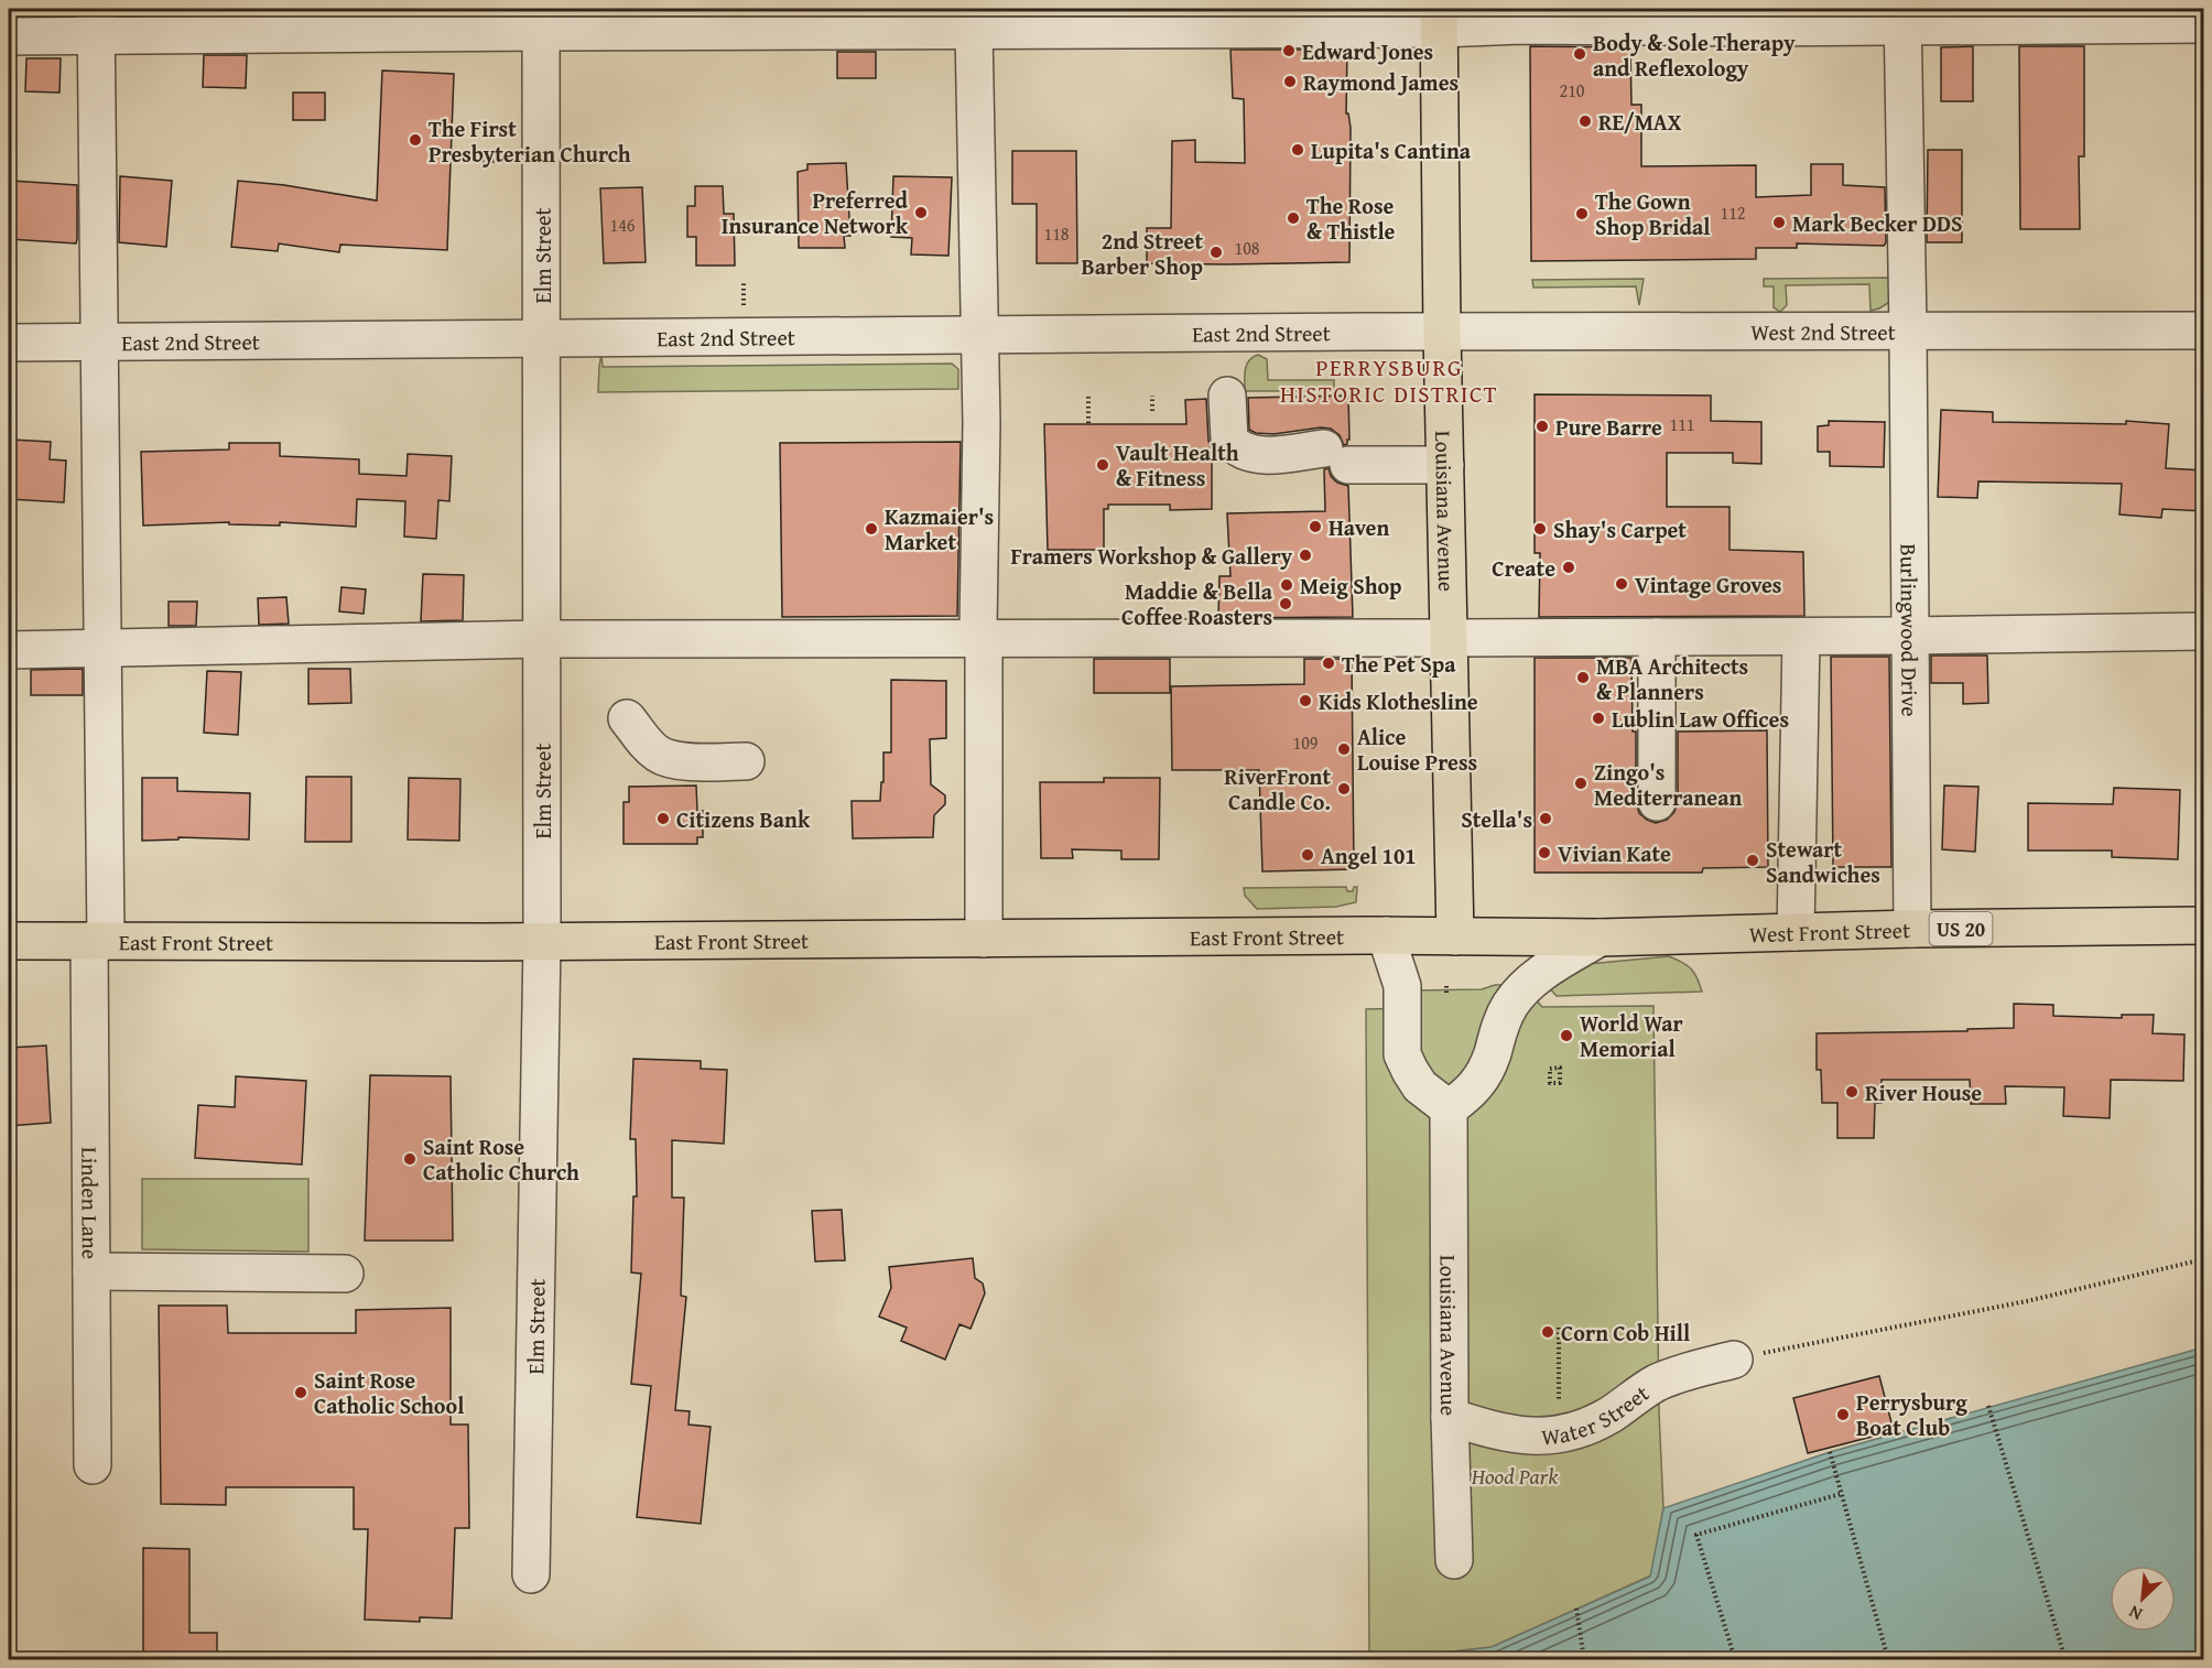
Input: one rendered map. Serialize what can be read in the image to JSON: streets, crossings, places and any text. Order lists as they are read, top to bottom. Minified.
{"streets":{"main road":["Louisiana Avenue","US 20","West Front Street","East Front Street"],"street":["Elm Street","West 2nd Street","East 2nd Street","Burlingwood Drive","Linden Lane","Water Street"]},"crossings":[["Elm Street","East 2nd Street"],["Elm Street","East Front Street"],["West 2nd Street","East 2nd Street"],["West 2nd Street","Louisiana Avenue"],["West 2nd Street","Burlingwood Drive"],["East 2nd Street","Louisiana Avenue"],["East 2nd Street","Linden Lane"],["Louisiana Avenue","West Front Street"],["Louisiana Avenue","East Front Street"],["Louisiana Avenue","Water Street"],["Burlingwood Drive","West Front Street"],["West Front Street","East Front Street"],["East Front Street","Linden Lane"]],"districts":["PERRYSBURG HISTORIC DISTRICT"],"parks":["Hood Park"],"places":["Edward Jones","Body & Sole Therapy and Reflexology","Raymond James","RE/MAX","The First Presbyterian Church","Lupita's Cantina","Preferred Insurance Network","The Gown Shop Bridal","The Rose & Thistle","Mark Becker DDS","2nd Street Barber Shop","Pure Barre","Vault Health & Fitness","Haven","Kazmaier's Market","Shay's Carpet","Framers Workshop & Gallery","Create","Vintage Groves","Meig Shop","Maddie & Bella Coffee Roasters","The Pet Spa","MBA Architects & Planners","Kids Klothesline","Lublin Law Offices","Alice Louise Press","Zingo's Mediterranean","RiverFront Candle Co.","Citizens Bank","Stella's","Vivian Kate","Angel 101","Stewart Sandwiches","World War Memorial","River House","Saint Rose Catholic Church","Corn Cob Hill","Saint Rose Catholic School","Perrysburg Boat Club"],"house_numbers":["210","112","146","118","108","111","109"],"north":"bottom left"}
